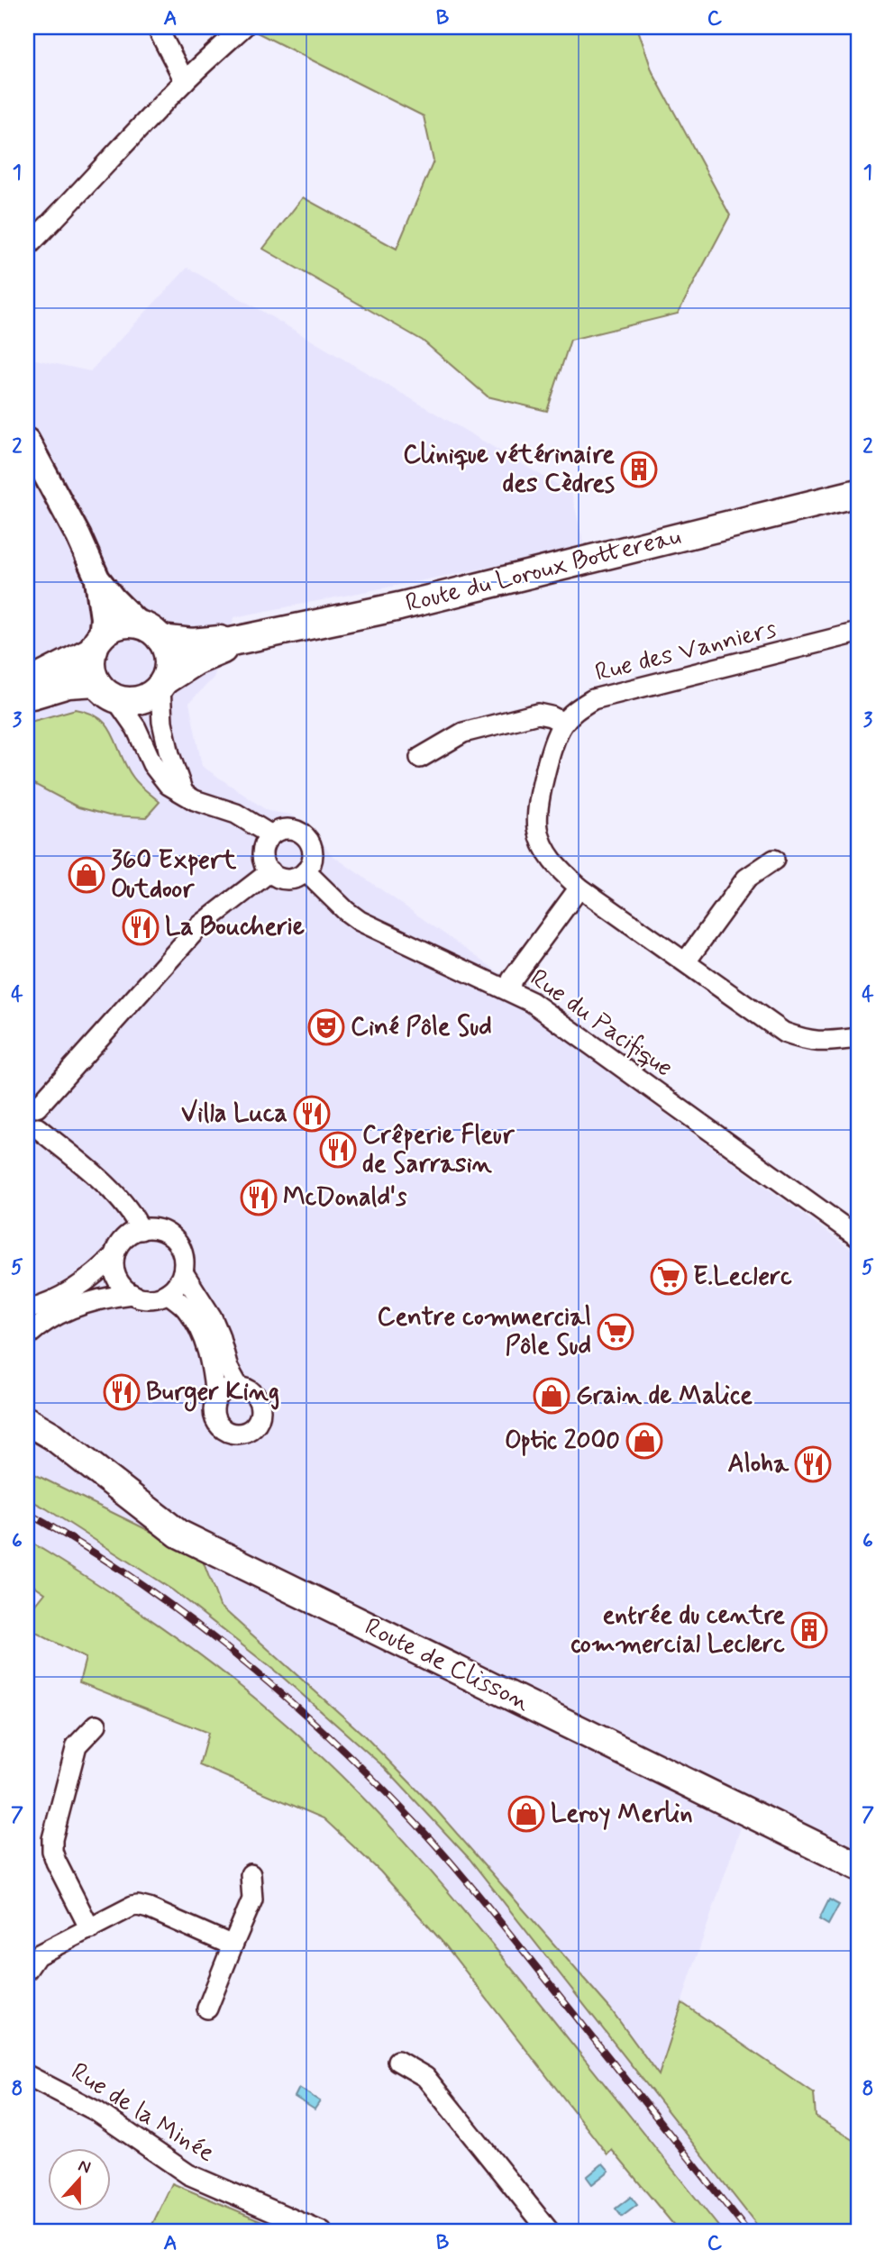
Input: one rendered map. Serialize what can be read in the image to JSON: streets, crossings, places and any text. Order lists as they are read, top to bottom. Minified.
{"streets":{"main road":["Route du Loroux Bottereau","Route de Clisson"],"street":["Rue des Vanniers","Rue du Pacifique","Rue de la Minée"]},"places":{"building":["Clinique vétérinaire des Cèdres","entrée du centre commercial Leclerc"],"shop":["360 Expert Outdoor","Grain de Malice","Optic 2000","Leroy Merlin"],"restaurant":["La Boucherie","Villa Luca","Crêperie Fleur de Sarrasin","McDonald's","Burger King","Aloha"],"theatre":["Ciné Pôle Sud"],"supermarket":["E.Leclerc","Centre commercial Pôle Sud"]},"north":"top","grid":{"columns":["A","B","C"],"rows":["1","2","3","4","5","6","7","8"]}}
